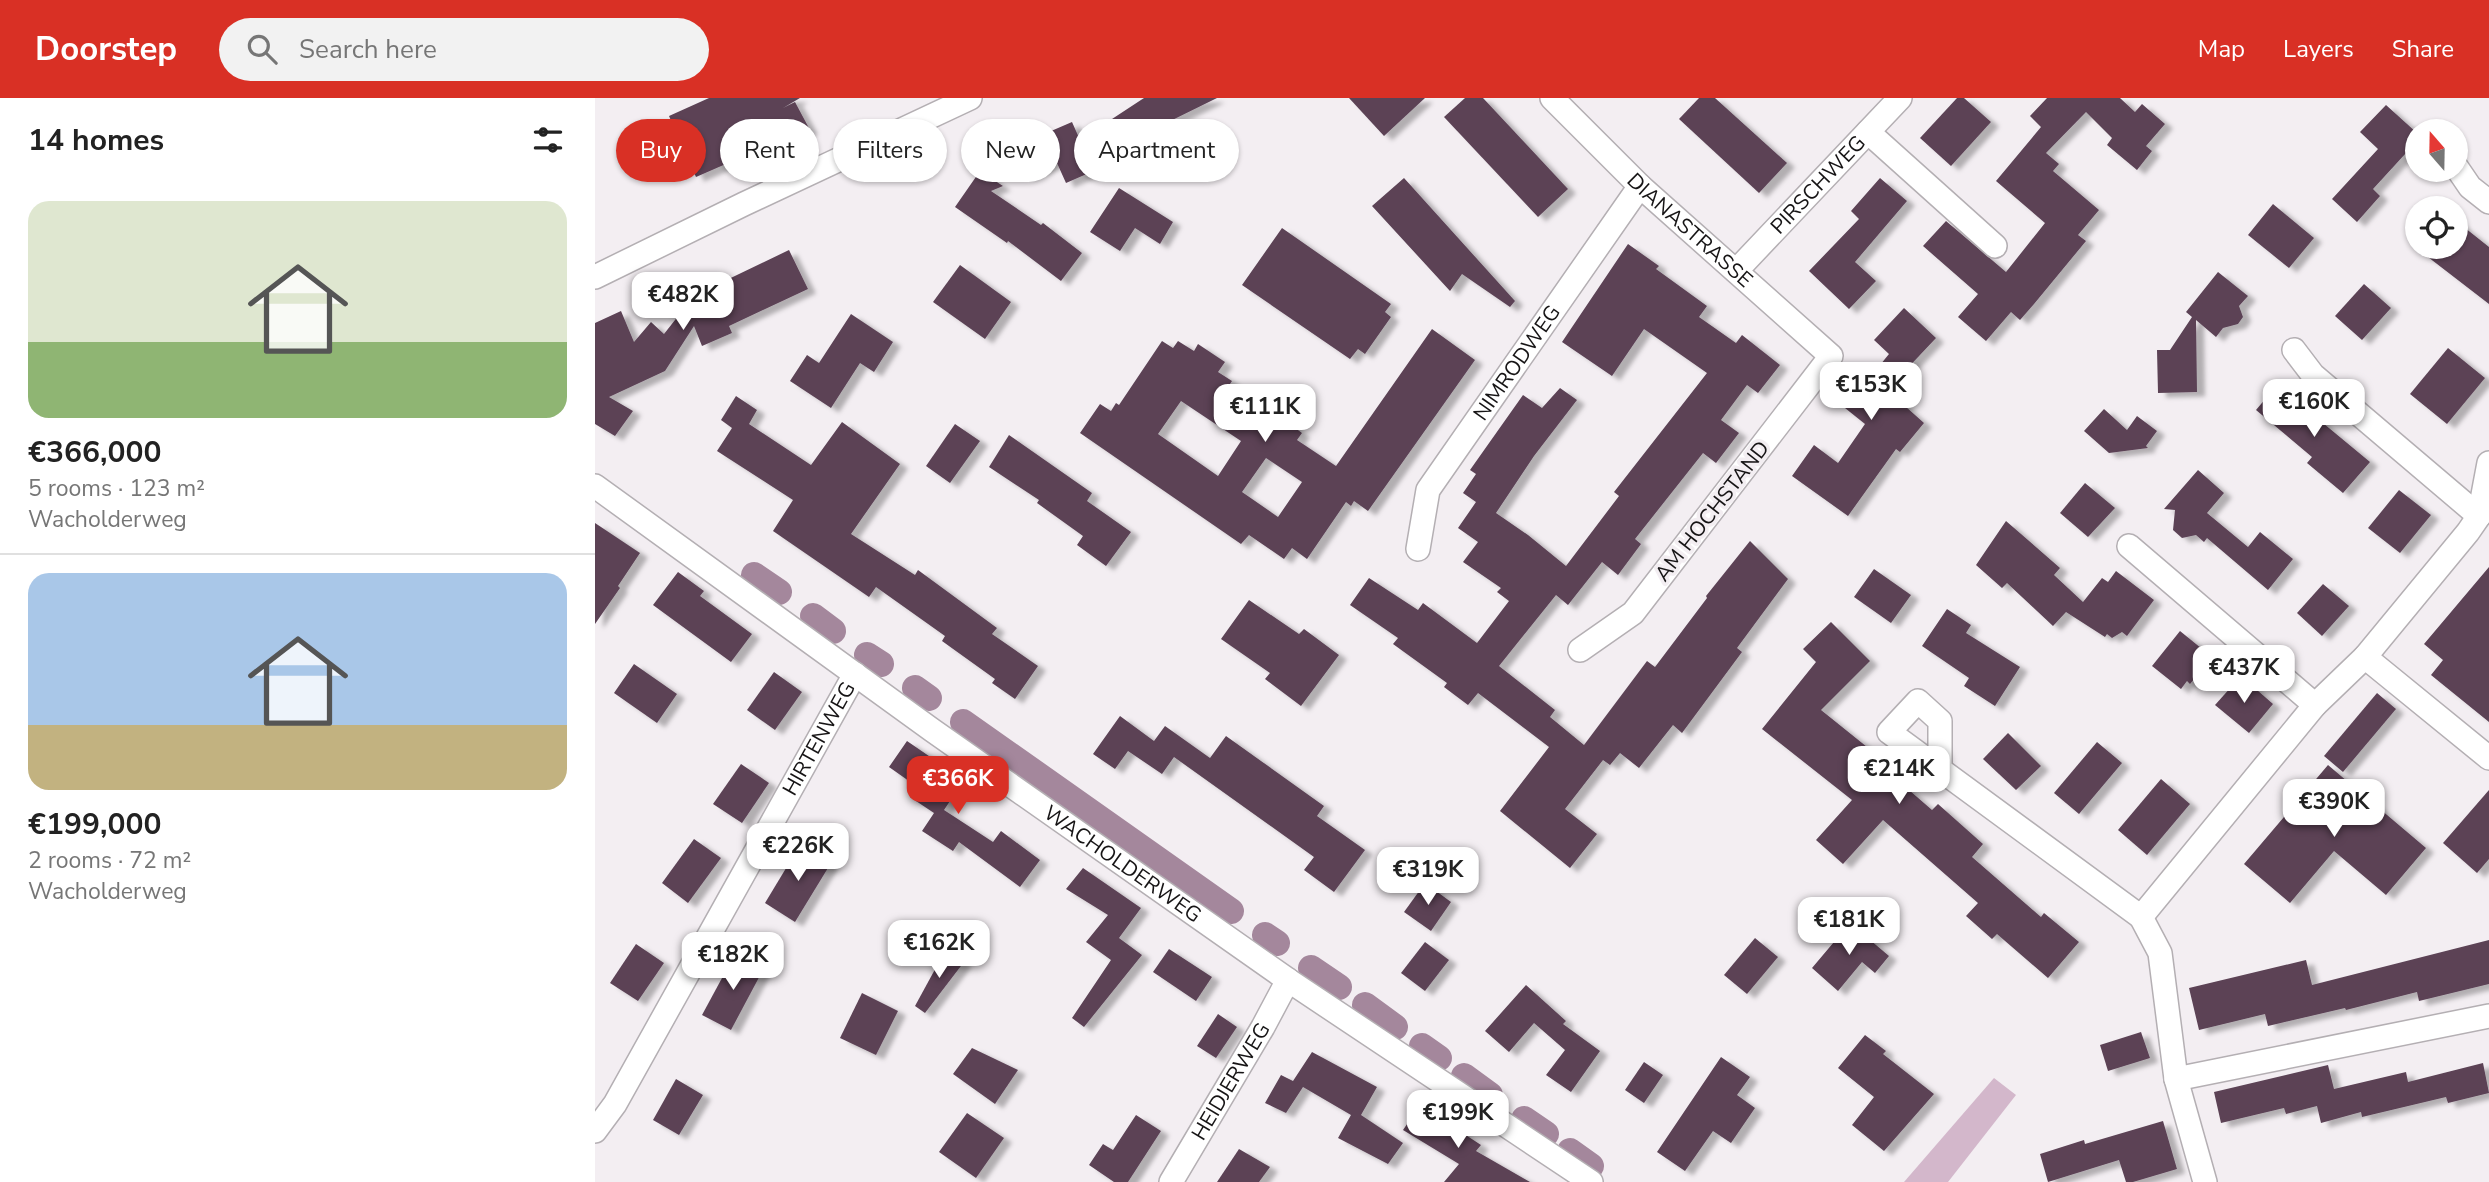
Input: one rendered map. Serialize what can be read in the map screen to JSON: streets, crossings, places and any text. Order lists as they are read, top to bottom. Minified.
{"streets":{"street":["PIRSCHWEG","DIANASTRASSE","NIMRODWEG","AM HOCHSTAND","HIRTENWEG","WACHOLDERWEG","HEIDJERWEG"]},"crossings":[["PIRSCHWEG","DIANASTRASSE"],["DIANASTRASSE","NIMRODWEG"],["DIANASTRASSE","AM HOCHSTAND"],["HIRTENWEG","WACHOLDERWEG"],["WACHOLDERWEG","HEIDJERWEG"]],"north":"top","page":{"header":"Doorstep","search":"Search here","nav":["Map","Layers","Share"],"heading":"14 homes","chip":["Buy","Rent","Filters","New","Apartment"],"list":[{"name":"€366,000","note":"5 rooms · 123 m² · Wacholderweg"},{"name":"€199,000","note":"2 rooms · 72 m² · Wacholderweg"}],"price":["€482K","€153K","€160K","€111K","€437K","€214K","€366K","€390K","€226K","€319K","€181K","€162K","€182K","€199K"]}}
